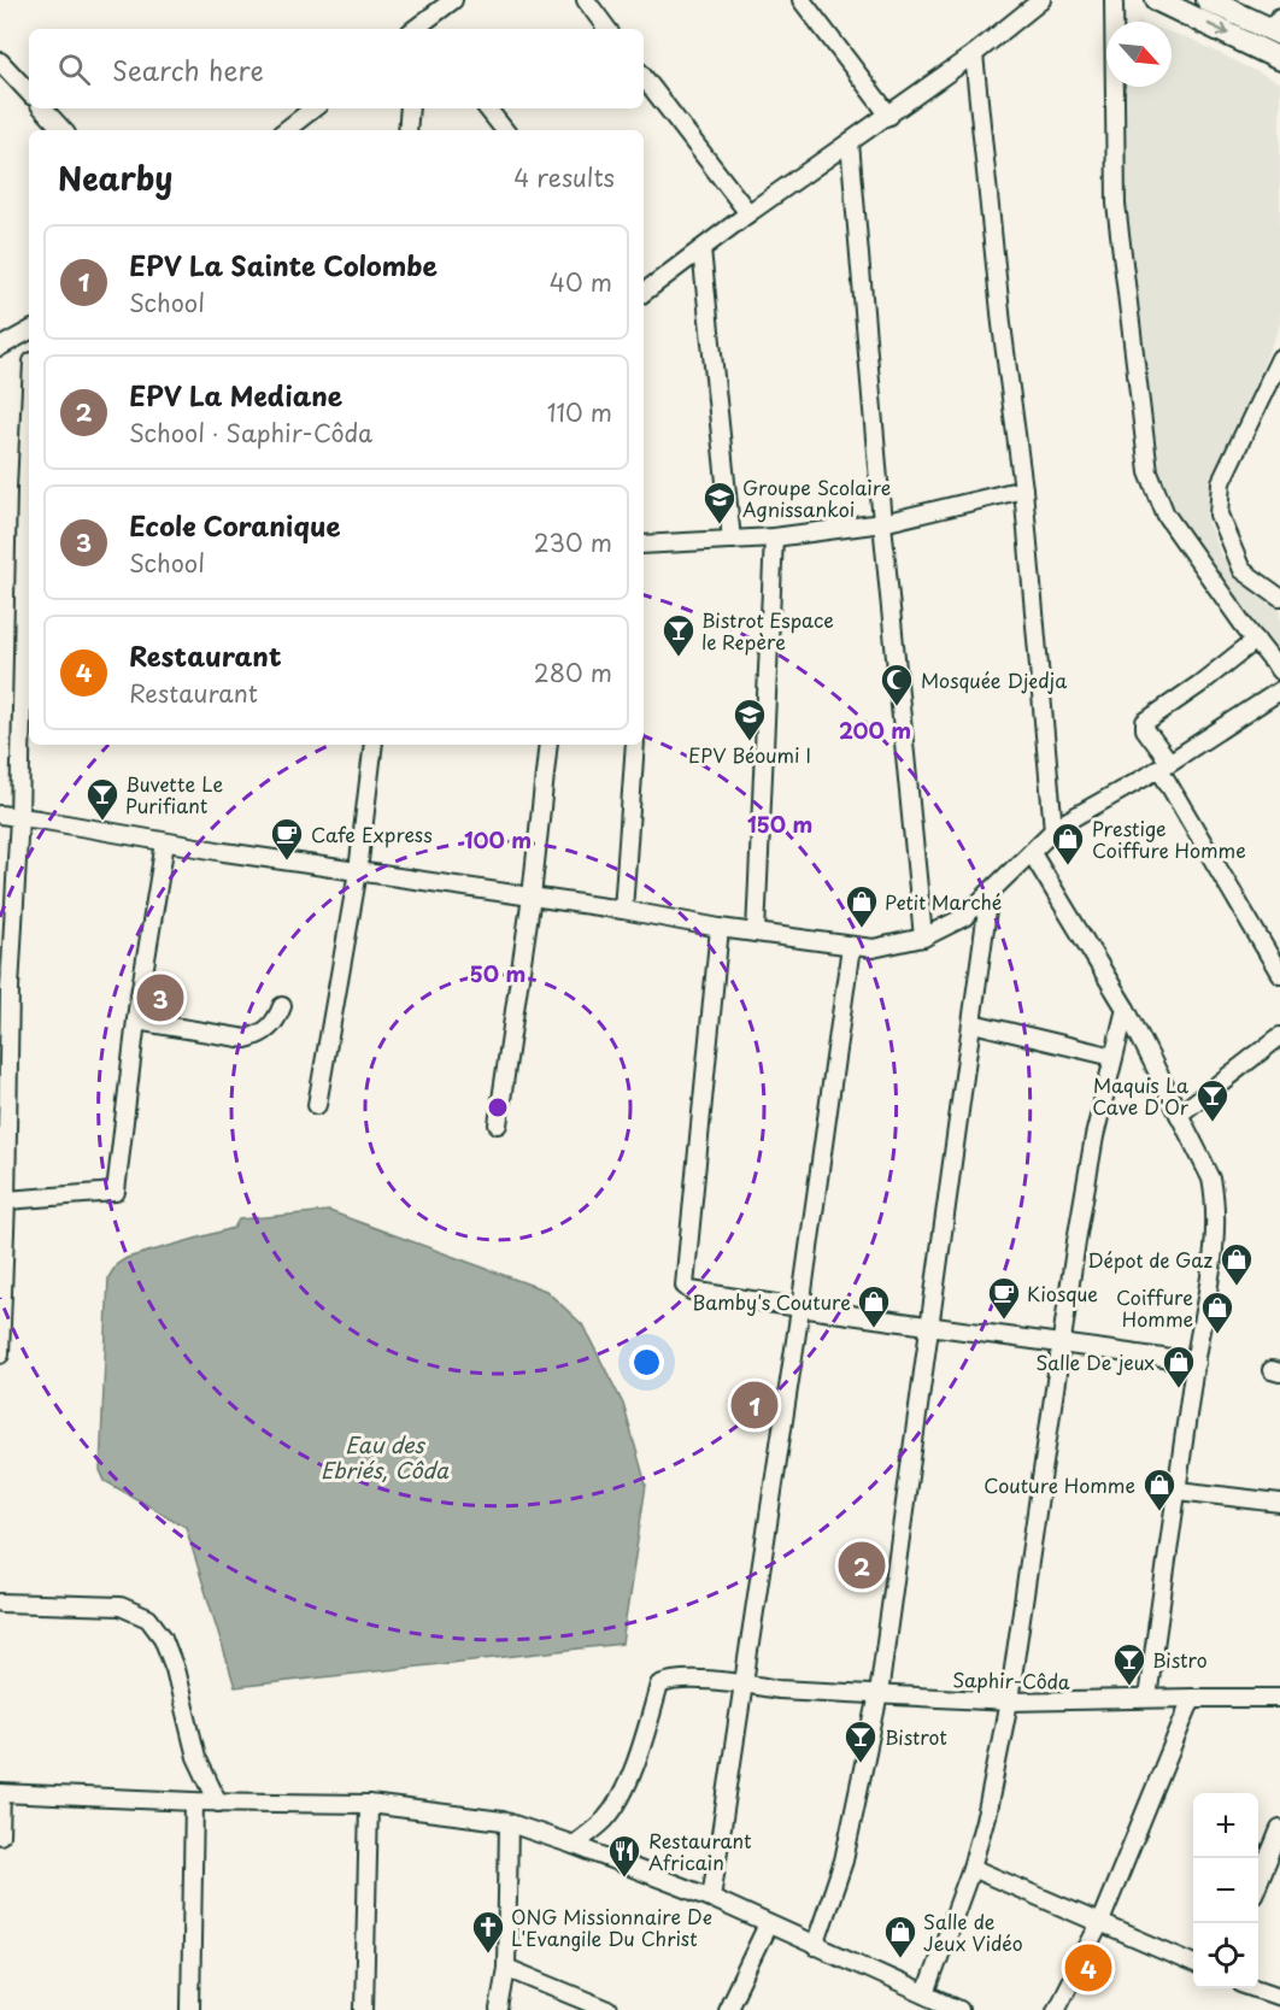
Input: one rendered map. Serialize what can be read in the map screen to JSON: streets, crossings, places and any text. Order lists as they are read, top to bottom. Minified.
{"streets":{"street":["Saphir-Côda"]},"water":["Eau des Ebriés, Côda"],"places":{"school or university":["Groupe Scolaire Agnissankoi","EPV Béoumi I"],"bar":["Bistrot Espace le Repère","Buvette Le Purifiant","Maquis La Cave D'Or","Bistro","Bistrot"],"mosque":["Mosquée Djedja"],"cafe":["Cafe Express","Kiosque"],"shop":["Prestige Coiffure Homme","Petit Marché","Dépot de Gaz","Bamby's Couture","Coiffure Homme","Salle De jeux","Couture Homme","Salle de Jeux Vidéo"],"restaurant":["Restaurant Africain"],"church":["ONG Missionnaire De L'Evangile Du Christ"]},"north":"bottom right","page":{"search":"Search here","heading":["Nearby","4 results"],"list":[{"mark":"1","name":"EPV La Sainte Colombe","note":"School","value":"40 m"},{"mark":"2","name":"EPV La Mediane","note":"School · Saphir-Côda","value":"110 m"},{"mark":"3","name":"Ecole Coranique","note":"School","value":"230 m"},{"mark":"4","name":"Restaurant","note":"Restaurant","value":"280 m"}],"pins":["3","1","2","4"],"map_buttons":["+","−"]},"rings":["200 m","150 m","100 m","50 m"]}
